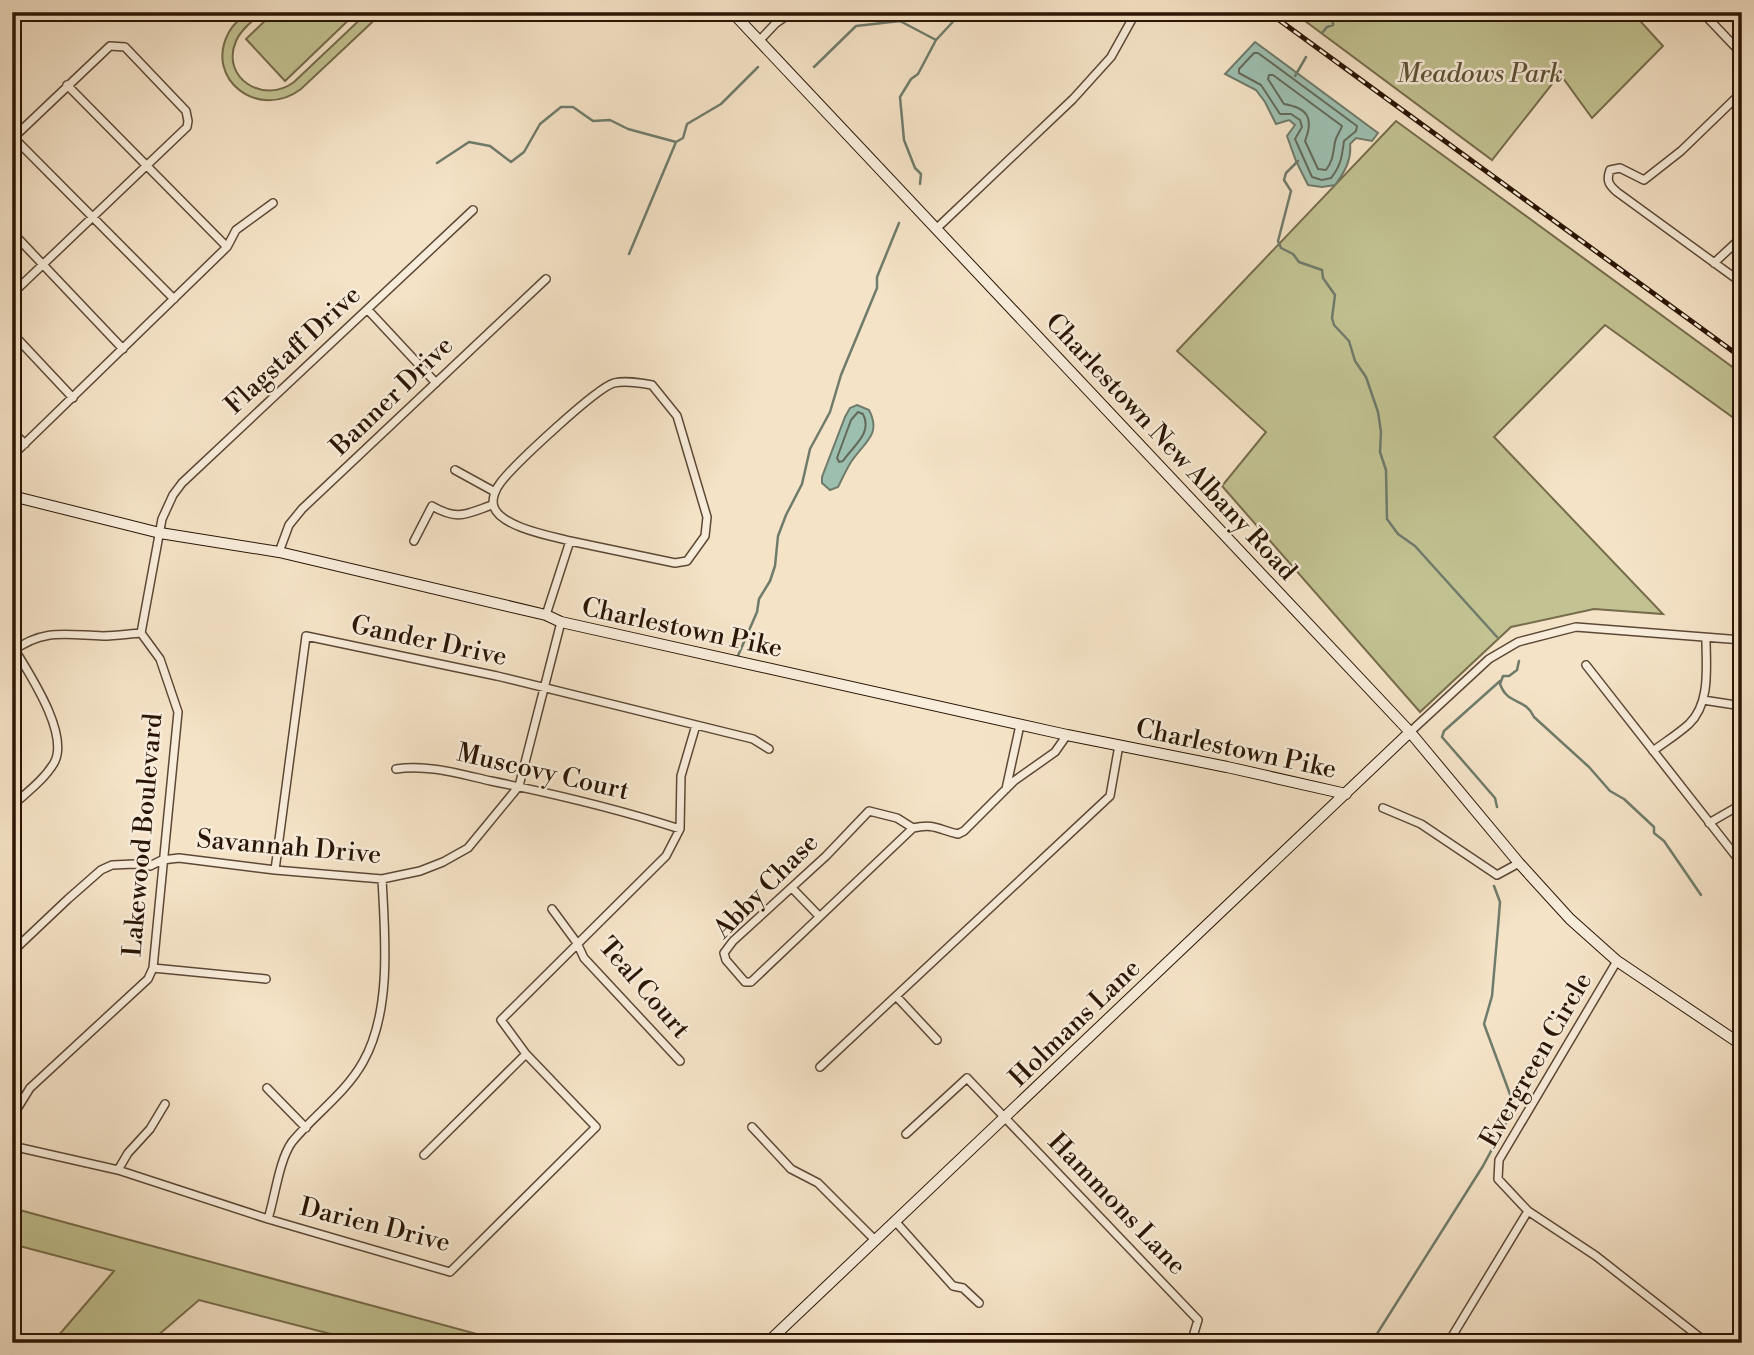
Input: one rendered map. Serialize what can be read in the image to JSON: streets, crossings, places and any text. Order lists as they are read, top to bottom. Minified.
{"streets":{"main road":["Charlestown New Albany Road","Charlestown Pike","Holmans Lane"],"street":["Flagstaff Drive","Banner Drive","Gander Drive","Muscovy Court","Lakewood Boulevard","Savannah Drive","Abby Chase","Teal Court","Evergreen Circle","Hammons Lane","Darien Drive"]},"crossings":[["Flagstaff Drive","Charlestown Pike"],["Banner Drive","Charlestown Pike"],["Charlestown New Albany Road","Holmans Lane"],["Charlestown New Albany Road","Evergreen Circle"],["Charlestown Pike","Savannah Drive"],["Charlestown Pike","Abby Chase"],["Charlestown Pike","Holmans Lane"],["Gander Drive","Savannah Drive"],["Muscovy Court","Savannah Drive"],["Lakewood Boulevard","Savannah Drive"],["Teal Court","Darien Drive"],["Holmans Lane","Hammons Lane"]],"parks":["Meadows Park"]}
